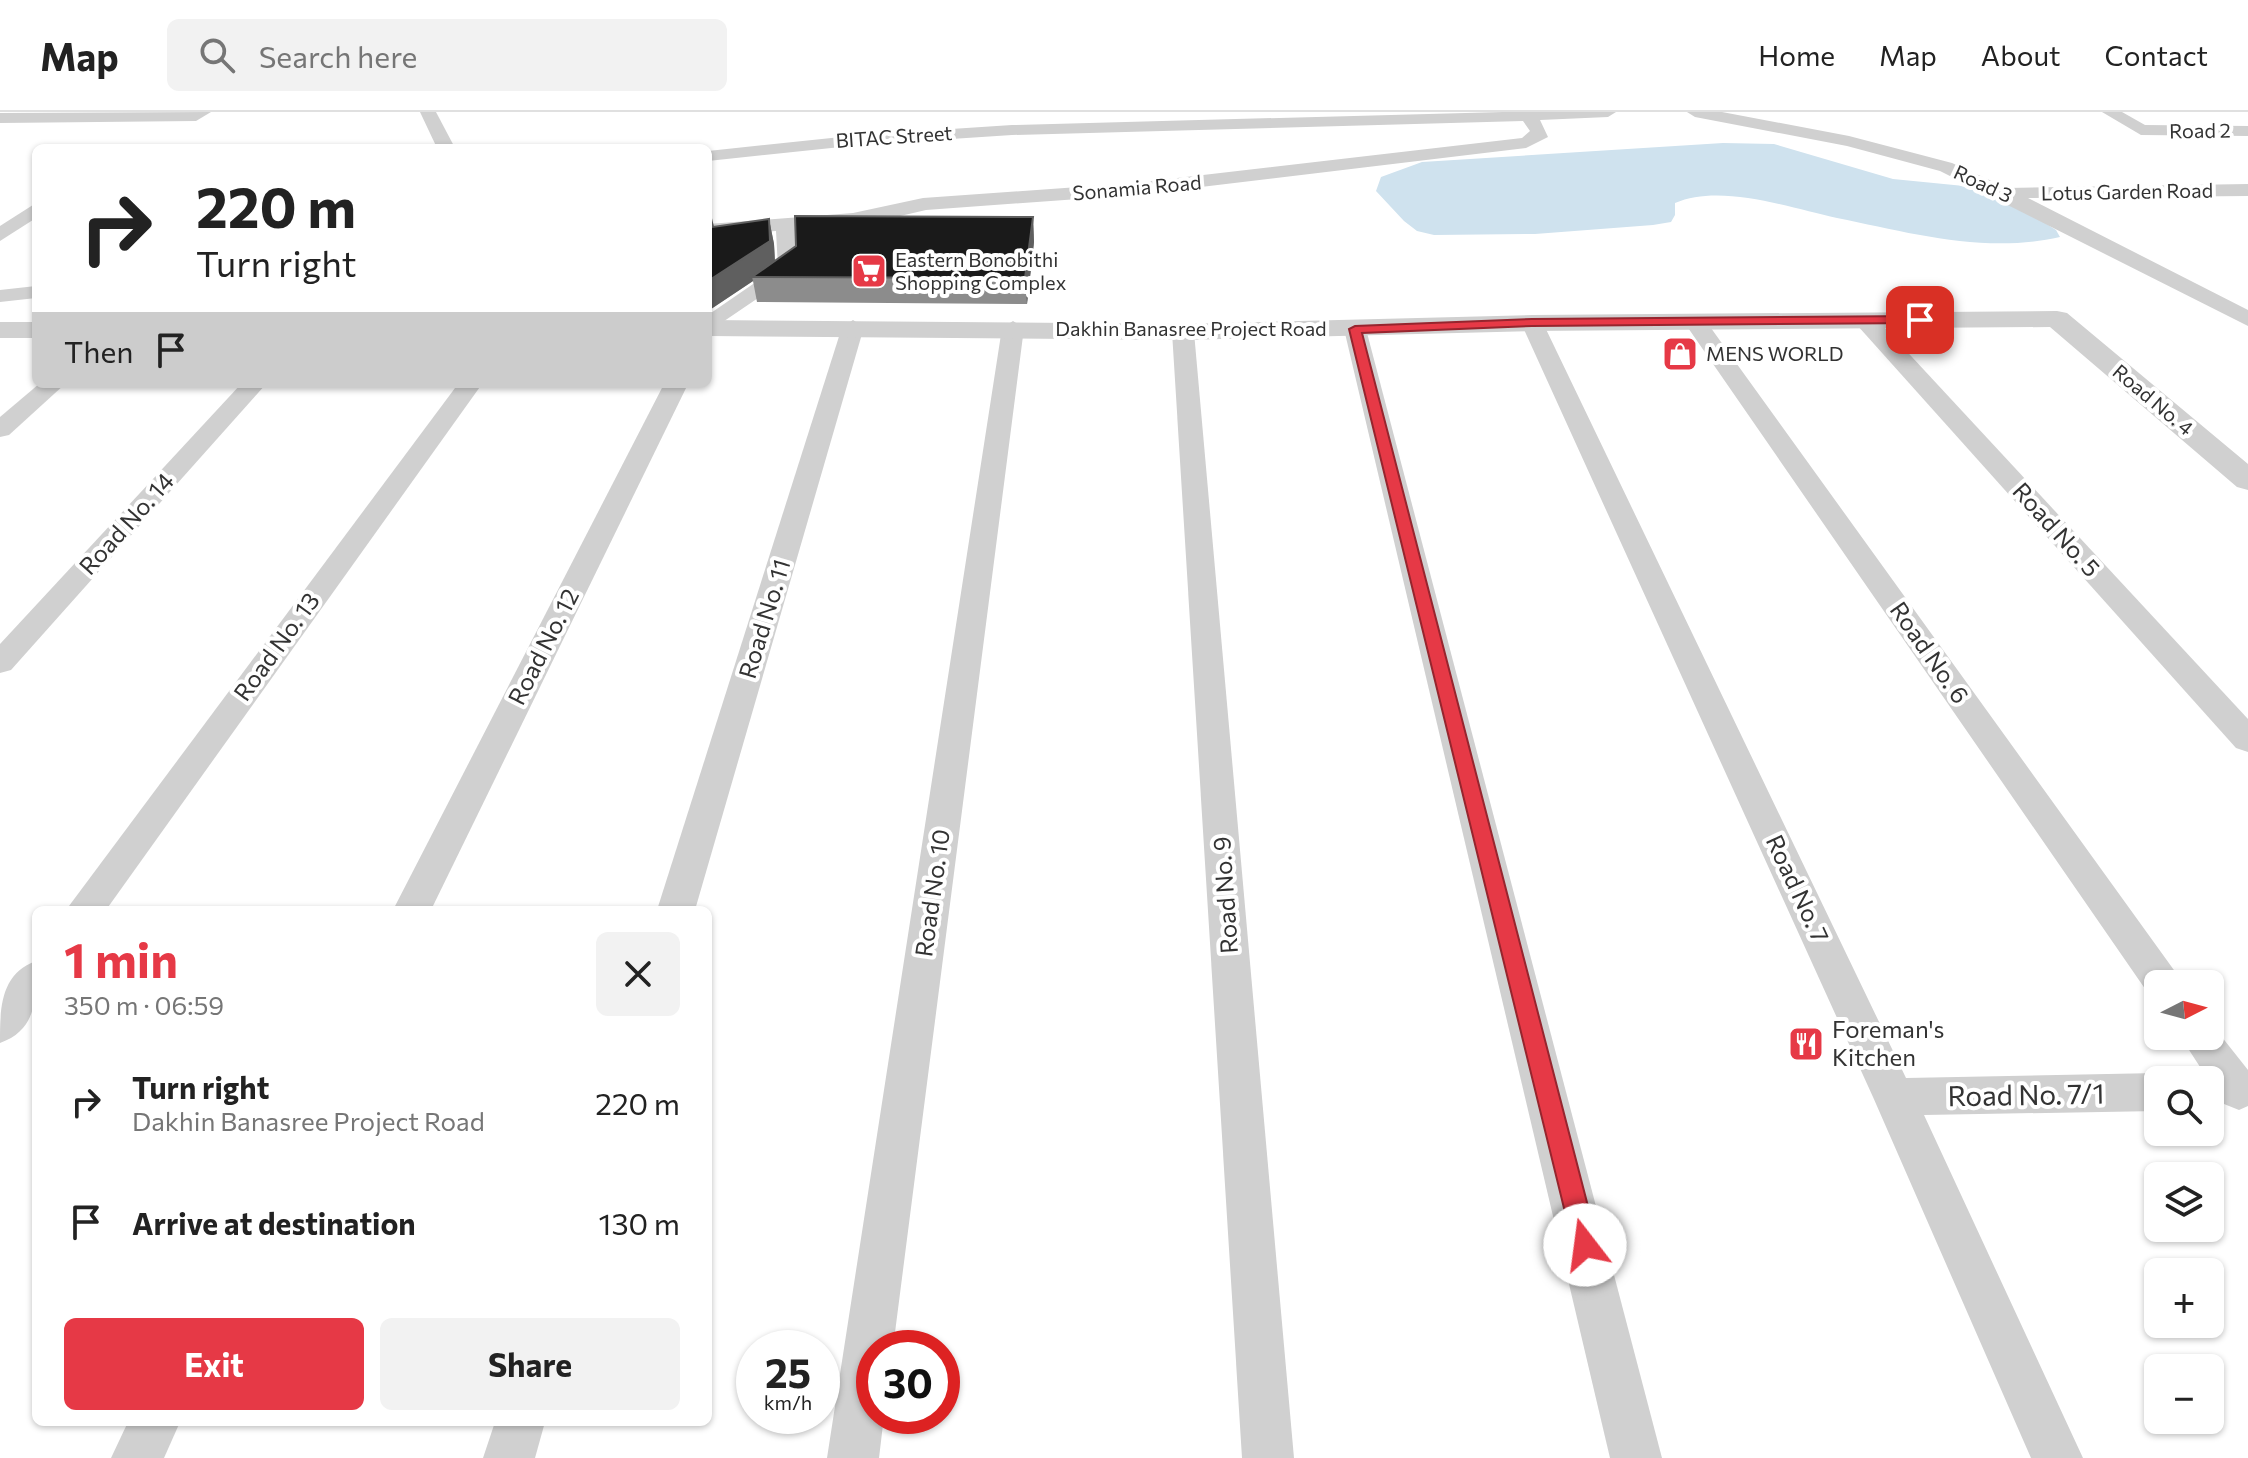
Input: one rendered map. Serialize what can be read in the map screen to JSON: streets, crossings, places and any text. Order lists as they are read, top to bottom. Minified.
{"streets":{"street":["Road 2","BITAC Street","Road 3","Sonamia Road","Lotus Garden Road","Dakhin Banasree Project Road","Road No. 4","Road No. 14","Road No. 5","Road No. 11","Road No. 13","Road No. 12","Road No. 6","Road No. 7","Road No. 10","Road No. 9","Road No. 7/1"]},"crossings":[["BITAC Street","Sonamia Road"],["Road 3","Lotus Garden Road"],["Dakhin Banasree Project Road","Road No. 4"],["Dakhin Banasree Project Road","Road No. 5"],["Dakhin Banasree Project Road","Road No. 11"],["Dakhin Banasree Project Road","Road No. 6"],["Dakhin Banasree Project Road","Road No. 7"],["Dakhin Banasree Project Road","Road No. 10"],["Dakhin Banasree Project Road","Road No. 9"],["Road No. 7","Road No. 7/1"]],"places":{"supermarket":["Eastern Bonobithi Shopping Complex"],"shop":["MENS WORLD"],"restaurant":["Foreman's Kitchen"]},"north":"right","page":{"header":"Map","search":"Search here","nav":["Home","Map","About","Contact"],"turn":["220 m","Turn right"],"then":"Then","heading":["1 min","350 m · 06:59"],"map_buttons":["+","−"],"list":[{"name":"Turn right","note":"Dakhin Banasree Project Road","value":"220 m"},{"name":"Arrive at destination","value":"130 m"}],"buttons":["Exit","Share"],"speed":"25 km/h","limit":"30"}}
